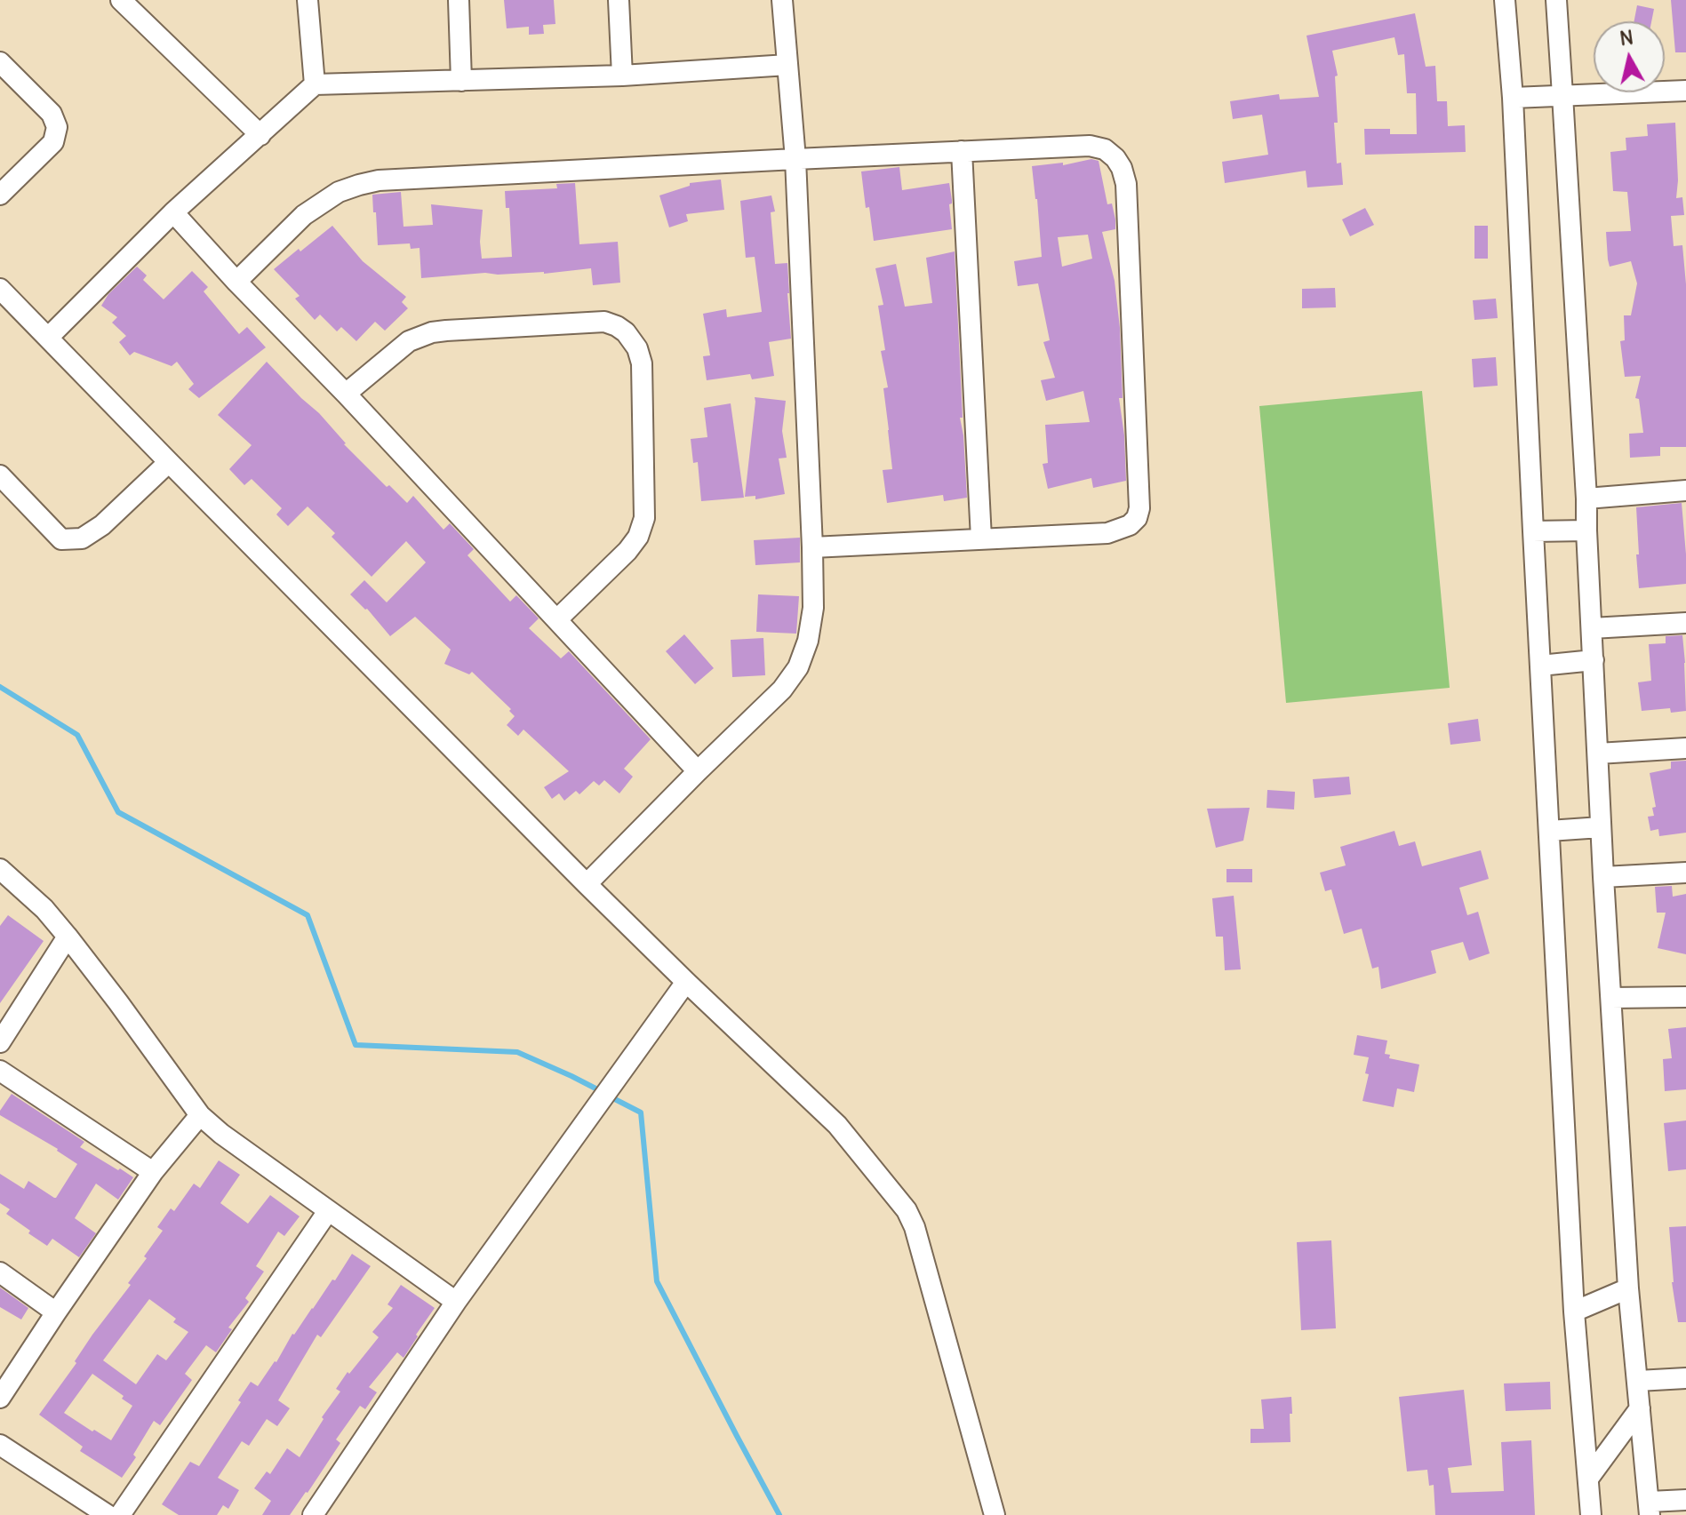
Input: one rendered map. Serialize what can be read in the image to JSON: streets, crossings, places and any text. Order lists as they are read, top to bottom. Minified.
{"north":"top"}
